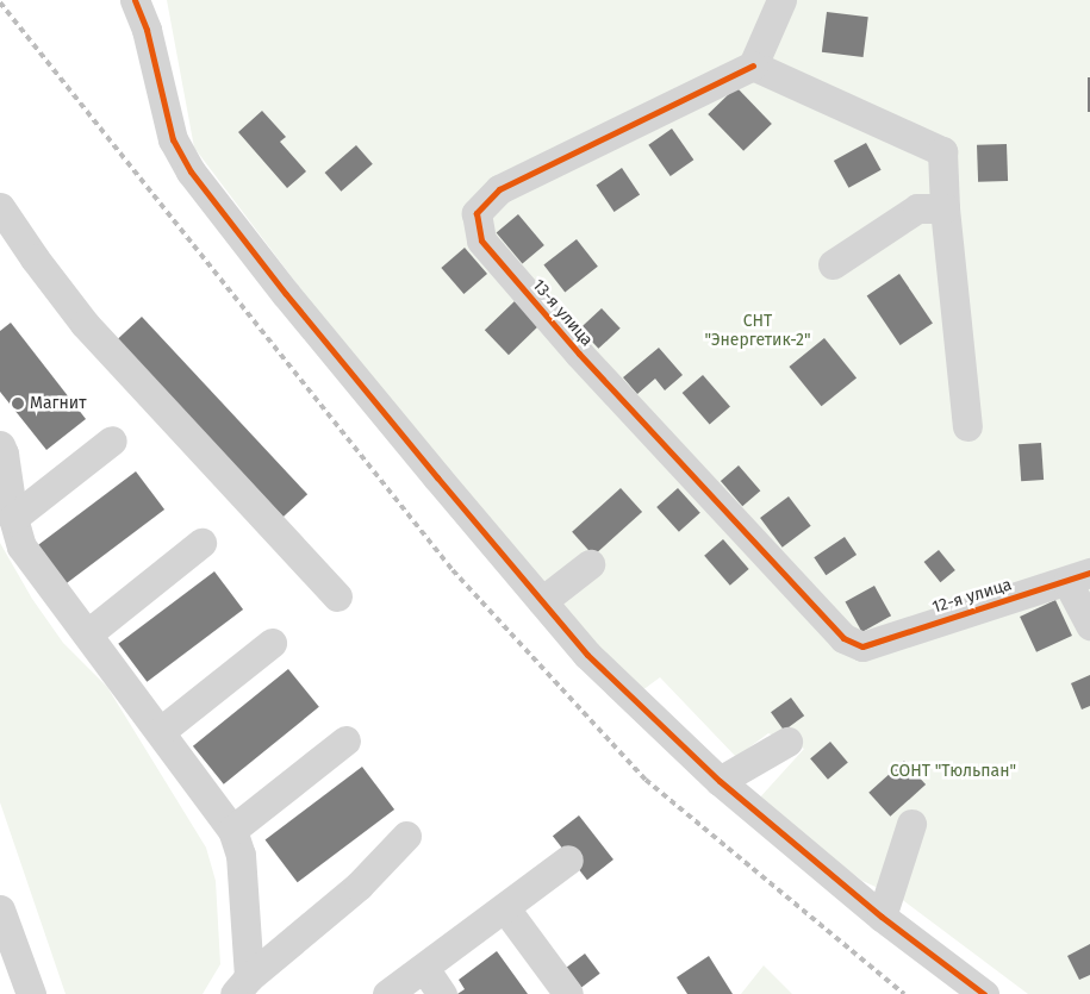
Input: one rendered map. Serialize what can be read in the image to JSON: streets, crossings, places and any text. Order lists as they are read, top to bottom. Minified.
{"streets":{"street":["13-я улица","12-я улица"]},"crossings":[["13-я улица","12-я улица"]],"parks":["СHТ \"Энергетик-2\"","СОНТ \"Тюльпан\""],"places":["Магнит"]}
